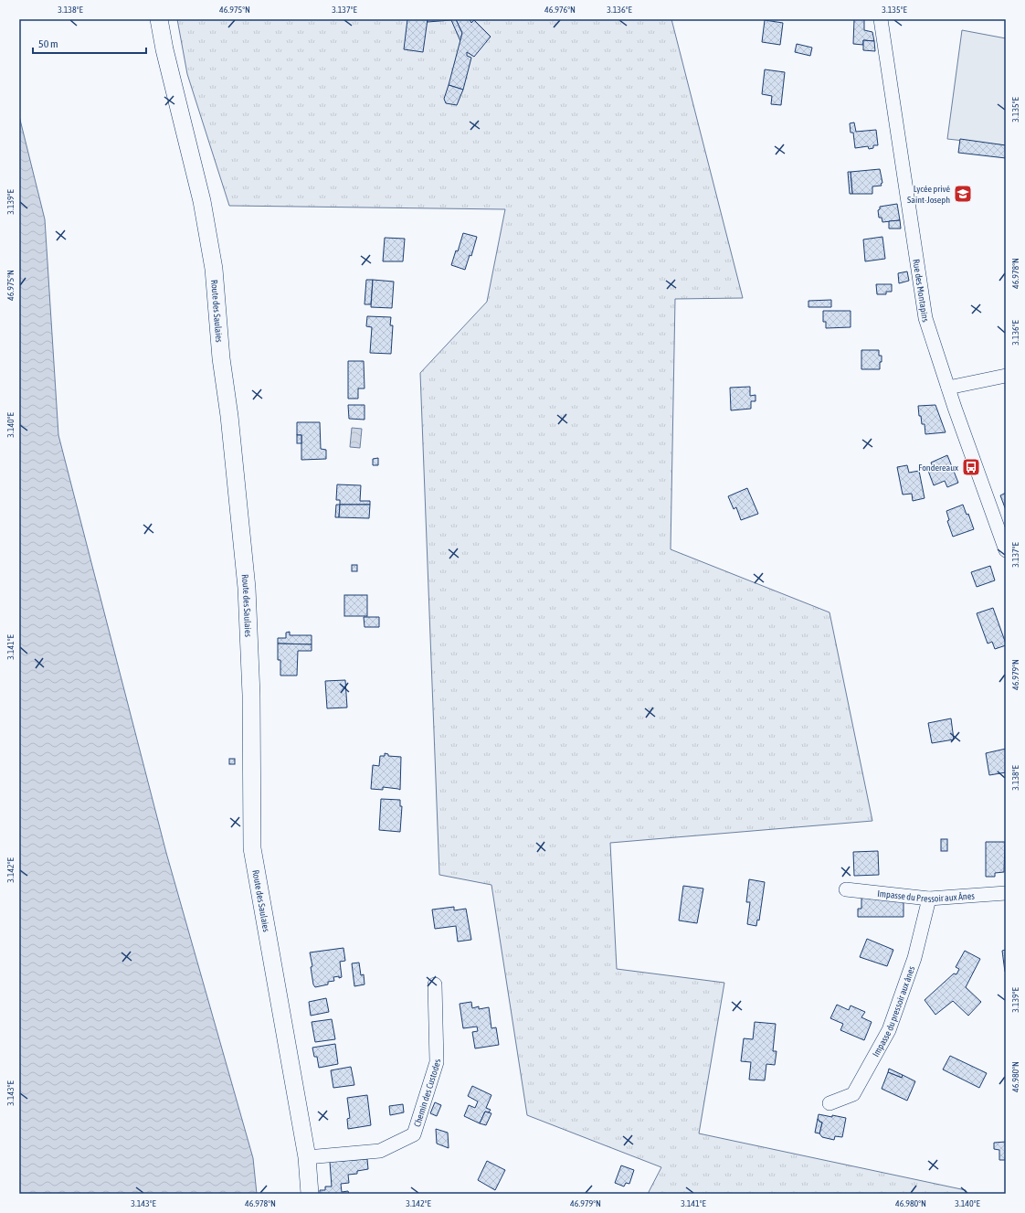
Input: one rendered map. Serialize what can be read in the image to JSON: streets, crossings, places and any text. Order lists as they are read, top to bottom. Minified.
{"streets":{"street":["Rue des Montapins","Route des Saulaies","Impasse du Pressoir aux Ânes","Impasse du pressoir aux ânes","Chemin des Custodes"]},"crossings":[["Route des Saulaies","Chemin des Custodes"],["Impasse du Pressoir aux Ânes","Impasse du pressoir aux ânes"]],"places":{"school or university":["Lycée privé Saint-Joseph"],"bus stop":["Fondereaux"]},"scale_bar":"50 m","coordinates":["3.138°E","46.975°N","3.137°E","46.976°N","3.136°E","3.135°E","3.139°E","46.978°N","3.140°E","3.141°E","46.979°N","3.142°E","46.980°N","3.143°E"]}
